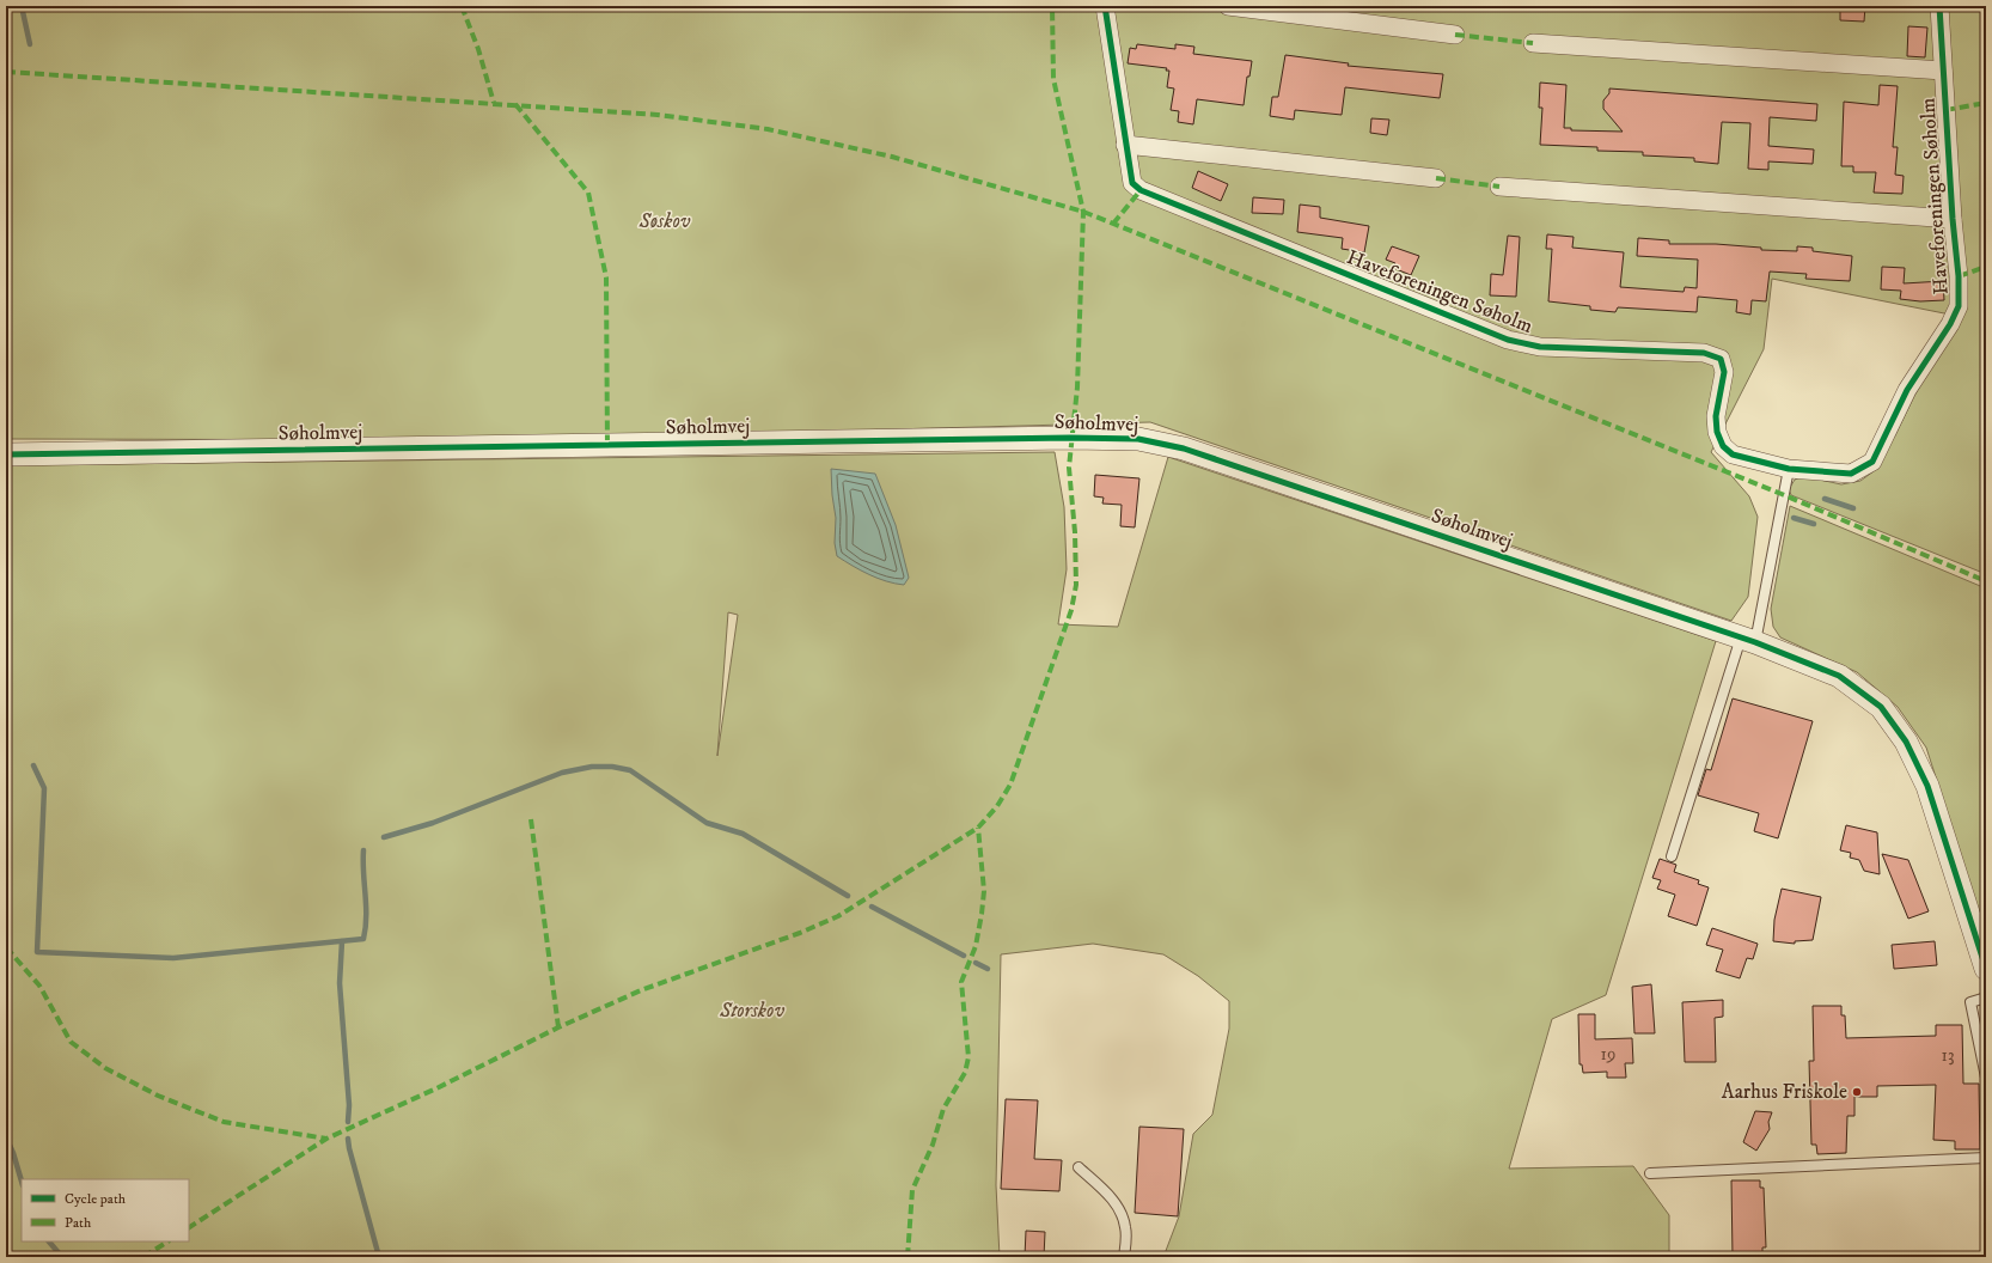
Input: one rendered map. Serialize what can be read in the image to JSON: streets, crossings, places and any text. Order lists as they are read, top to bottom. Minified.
{"streets":{"street":["Haveforeningen Søholm","Søholmvej"]},"parks":["Søskov","Storskov"],"places":["Aarhus Friskole"],"house_numbers":["19","13"],"legend":["Cycle path","Path"]}
